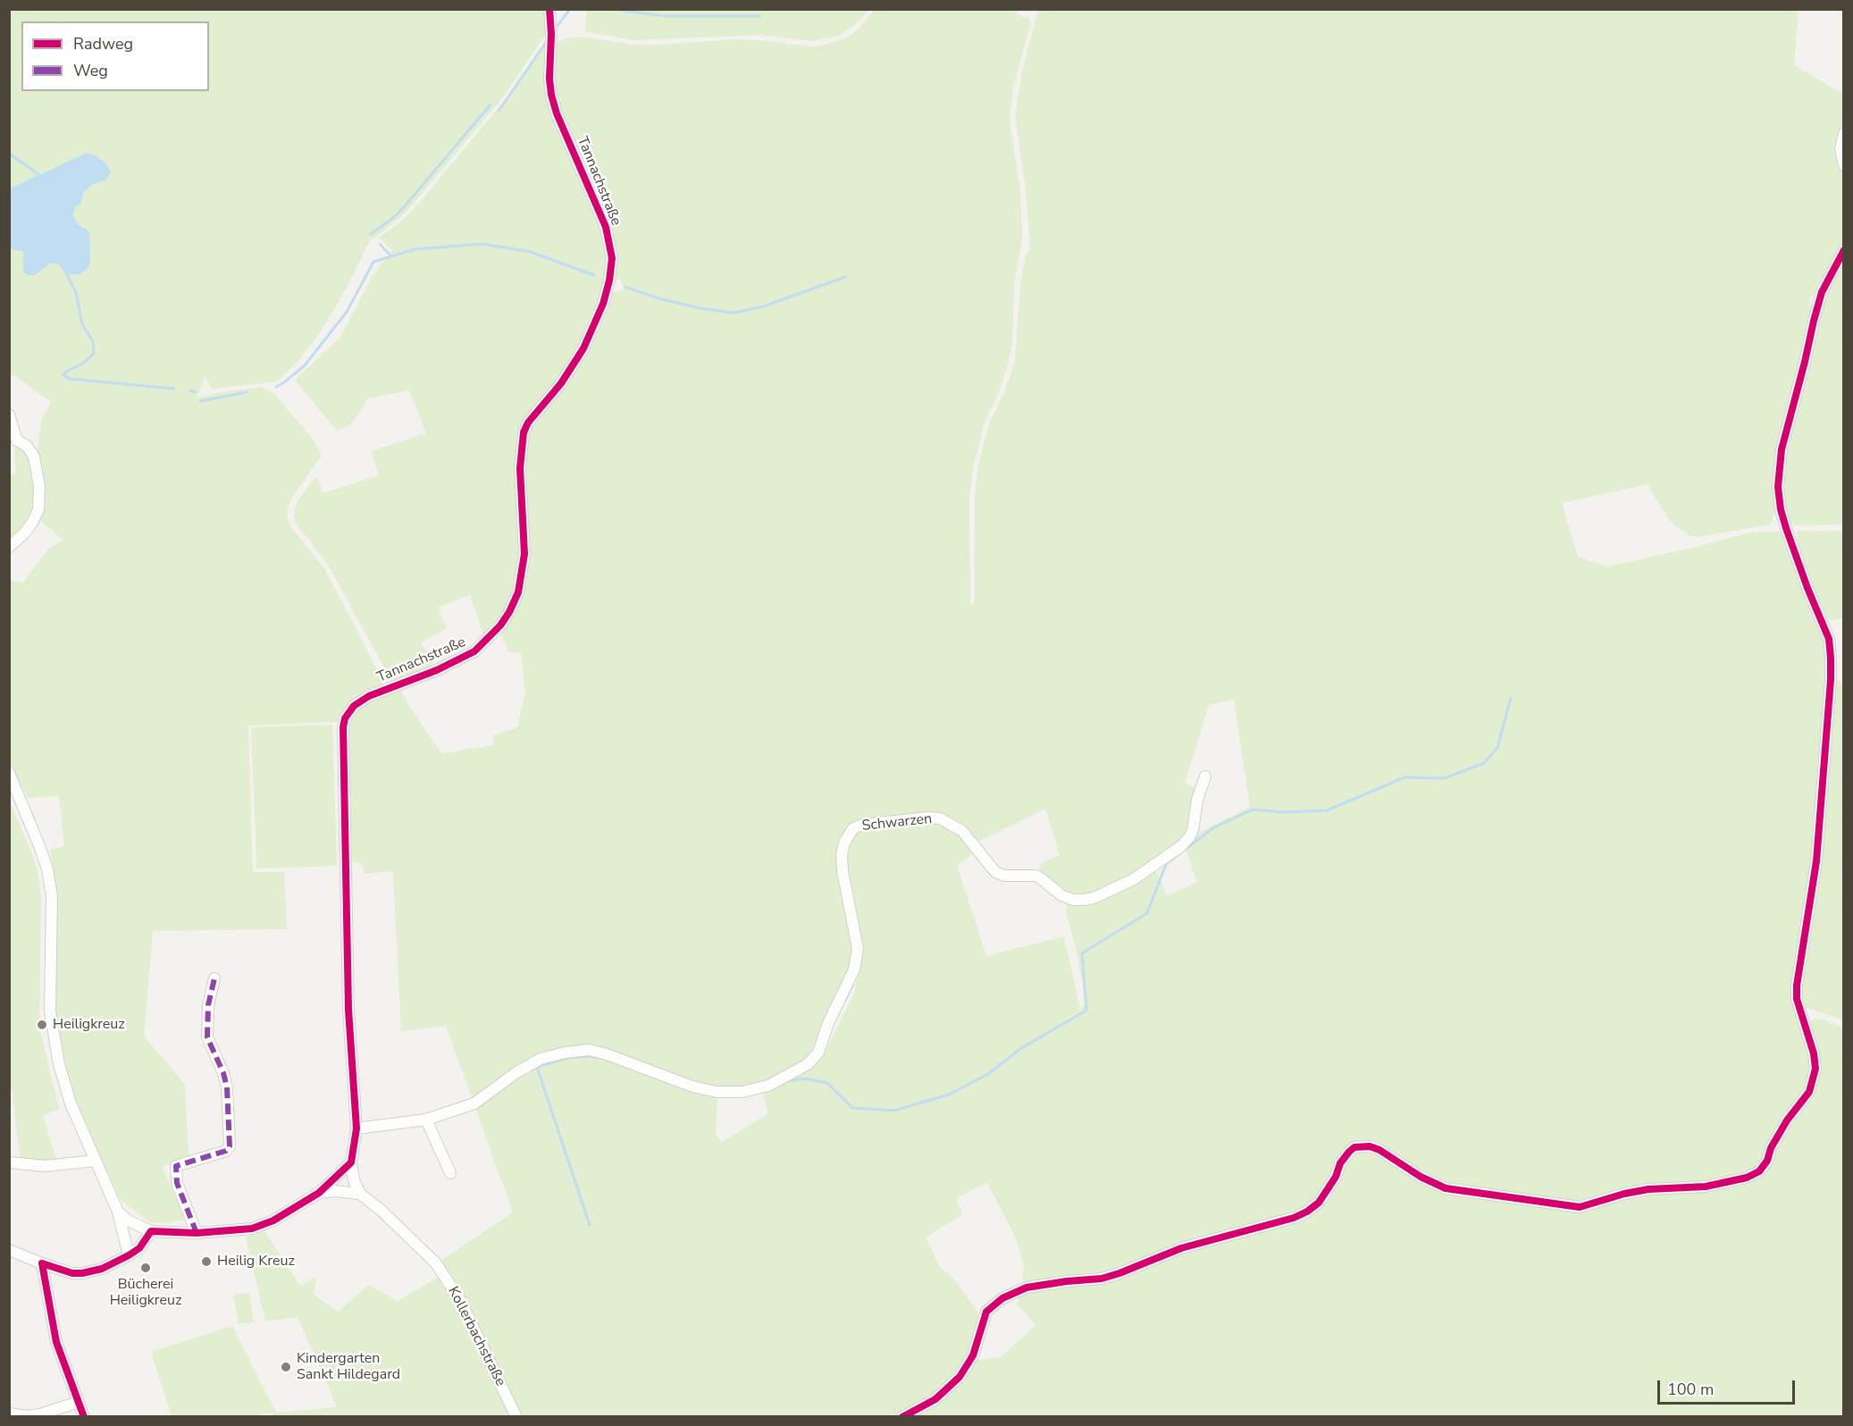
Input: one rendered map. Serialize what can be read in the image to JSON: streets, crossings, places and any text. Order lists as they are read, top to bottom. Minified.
{"streets":{"street":["Tannachstraße","Schwarzen","Kollerbachstraße"]},"crossings":[["Tannachstraße","Kollerbachstraße"]],"places":["Heiligkreuz","Heilig Kreuz","Bücherei Heiligkreuz","Kindergarten Sankt Hildegard"],"legend":["Radweg","Weg"],"scale_bar":"100 m"}
